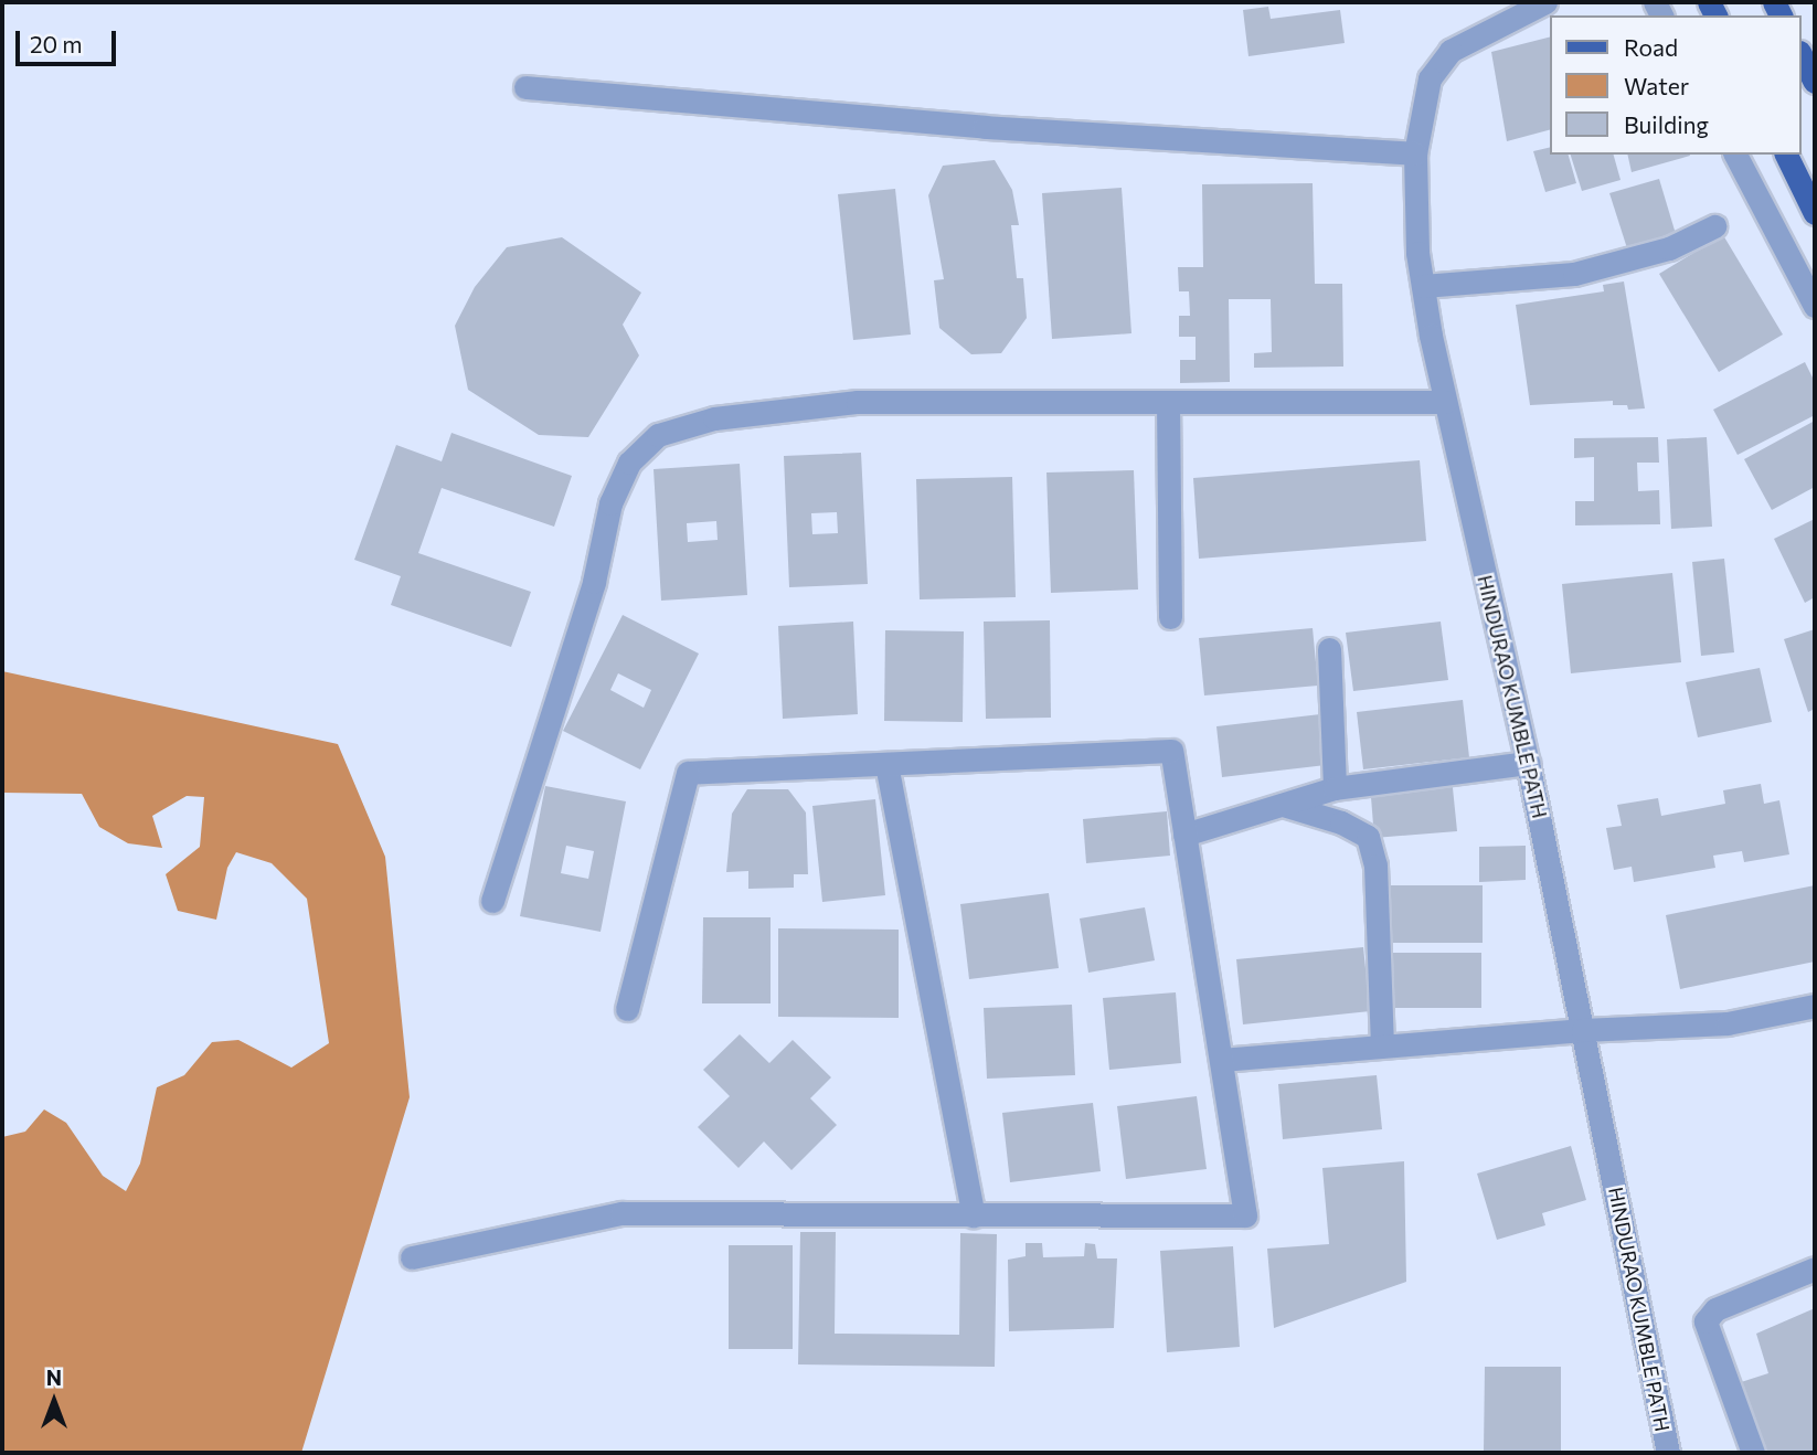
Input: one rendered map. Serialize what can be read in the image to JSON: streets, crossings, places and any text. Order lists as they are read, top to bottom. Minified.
{"streets":{"street":["HINDURAO KUMBLE PATH"]},"legend":["Road","Water","Building"],"scale_bar":"20 m","north":"top"}
